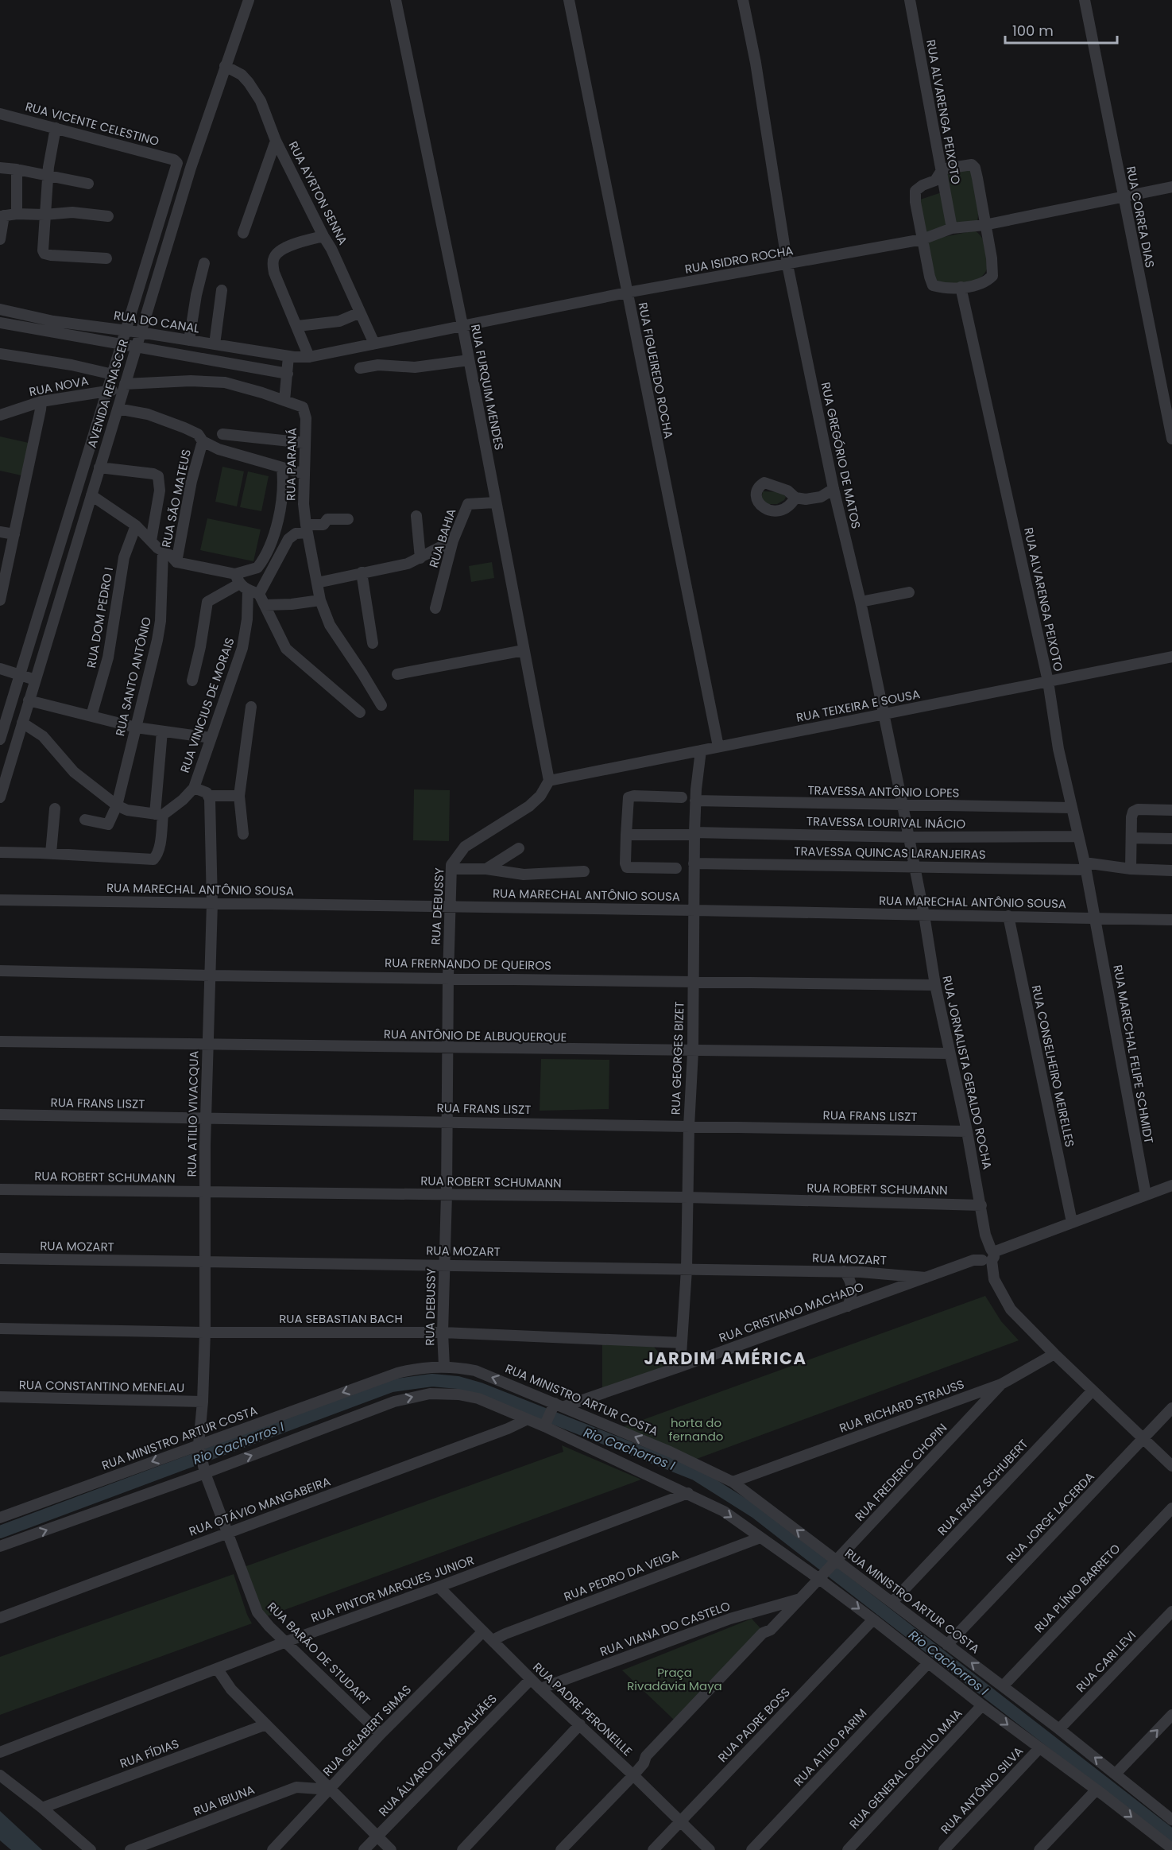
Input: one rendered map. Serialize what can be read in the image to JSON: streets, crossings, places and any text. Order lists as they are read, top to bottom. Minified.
{"streets":{"street":["RUA ALVARENGA PEIXOTO","RUA VICENTE CELESTINO","RUA AYRTON SENNA","RUA CORREA DIAS","RUA ISIDRO ROCHA","RUA DO CANAL","RUA FIGUEIREDO ROCHA","RUA NOVA","RUA FURQUIM MENDES","AVENIDA RENASCER","RUA GREGÓRIO DE MATOS","RUA PARANÁ","RUA SÃO MATEUS","RUA BAHIA","RUA DOM PEDRO I","RUA SANTO ANTÔNIO","RUA VINICIUS DE MORAIS","RUA TEIXEIRA E SOUSA","TRAVESSA ANTÔNIO LOPES","TRAVESSA LOURIVAL INÁCIO","TRAVESSA QUINCAS LARANJEIRAS","RUA MARECHAL ANTÔNIO SOUSA","RUA DEBUSSY","RUA FRERNANDO DE QUEIROS","RUA ANTÔNIO DE ALBUQUERQUE","RUA MARECHAL FELIPE SCHMIDT","RUA GEORGES BIZET","RUA CONSELHEIRO MEIRELLES","RUA JORNALISTA GERALDO ROCHA","RUA FRANS LISZT","RUA ATILIO VIVACQUA","RUA ROBERT SCHUMANN","RUA MOZART","RUA CRISTIANO MACHADO","RUA SEBASTIAN BACH","RUA CONSTANTINO MENELAU","RUA MINISTRO ARTUR COSTA","RUA RICHARD STRAUSS","RUA FREDERIC CHOPIN","RUA FRANZ SCHUBERT","RUA OTÁVIO MANGABEIRA","RUA JORGE LACERDA","RUA PEDRO DA VEIGA","RUA PLÍNIO BARRETO","RUA PINTOR MARQUES JUNIOR","RUA VIANA DO CASTELO","RUA BARÃO DE STUDART","RUA CARI LEVI","RUA PADRE PERONEILLE","RUA PADRE BOSS","RUA GELABERT SIMAS","RUA ATILIO PARIM","RUA FÍDIAS","RUA ÁLVARO DE MAGALHÃES","RUA GENERAL OSCILIO MAIA","RUA ANTÔNIO SILVA","RUA IBIUNA"]},"crossings":[["RUA ALVARENGA PEIXOTO","RUA ISIDRO ROCHA"],["RUA ALVARENGA PEIXOTO","RUA TEIXEIRA E SOUSA"],["RUA ALVARENGA PEIXOTO","TRAVESSA ANTÔNIO LOPES"],["RUA ALVARENGA PEIXOTO","TRAVESSA LOURIVAL INÁCIO"],["RUA ALVARENGA PEIXOTO","TRAVESSA QUINCAS LARANJEIRAS"],["RUA ALVARENGA PEIXOTO","RUA MARECHAL ANTÔNIO SOUSA"],["RUA ALVARENGA PEIXOTO","RUA MARECHAL FELIPE SCHMIDT"],["RUA VICENTE CELESTINO","AVENIDA RENASCER"],["RUA AYRTON SENNA","RUA ISIDRO ROCHA"],["RUA AYRTON SENNA","AVENIDA RENASCER"],["RUA CORREA DIAS","RUA ISIDRO ROCHA"],["RUA ISIDRO ROCHA","RUA DO CANAL"],["RUA ISIDRO ROCHA","RUA FIGUEIREDO ROCHA"],["RUA ISIDRO ROCHA","RUA FURQUIM MENDES"],["RUA ISIDRO ROCHA","RUA GREGÓRIO DE MATOS"],["RUA DO CANAL","AVENIDA RENASCER"],["RUA FIGUEIREDO ROCHA","RUA TEIXEIRA E SOUSA"],["RUA NOVA","AVENIDA RENASCER"],["RUA NOVA","RUA PARANÁ"],["RUA FURQUIM MENDES","RUA BAHIA"],["RUA FURQUIM MENDES","RUA TEIXEIRA E SOUSA"],["RUA FURQUIM MENDES","RUA DEBUSSY"],["RUA GREGÓRIO DE MATOS","RUA TEIXEIRA E SOUSA"],["RUA GREGÓRIO DE MATOS","TRAVESSA ANTÔNIO LOPES"],["RUA GREGÓRIO DE MATOS","TRAVESSA LOURIVAL INÁCIO"],["RUA GREGÓRIO DE MATOS","TRAVESSA QUINCAS LARANJEIRAS"],["RUA GREGÓRIO DE MATOS","RUA MARECHAL ANTÔNIO SOUSA"],["RUA GREGÓRIO DE MATOS","RUA JORNALISTA GERALDO ROCHA"],["RUA TEIXEIRA E SOUSA","RUA DEBUSSY"],["RUA TEIXEIRA E SOUSA","RUA GEORGES BIZET"],["TRAVESSA ANTÔNIO LOPES","RUA GEORGES BIZET"],["TRAVESSA LOURIVAL INÁCIO","RUA GEORGES BIZET"],["TRAVESSA QUINCAS LARANJEIRAS","RUA GEORGES BIZET"],["RUA MARECHAL ANTÔNIO SOUSA","RUA DEBUSSY"],["RUA MARECHAL ANTÔNIO SOUSA","RUA MARECHAL FELIPE SCHMIDT"],["RUA MARECHAL ANTÔNIO SOUSA","RUA GEORGES BIZET"],["RUA MARECHAL ANTÔNIO SOUSA","RUA CONSELHEIRO MEIRELLES"],["RUA MARECHAL ANTÔNIO SOUSA","RUA JORNALISTA GERALDO ROCHA"],["RUA MARECHAL ANTÔNIO SOUSA","RUA ATILIO VIVACQUA"],["RUA DEBUSSY","RUA FRERNANDO DE QUEIROS"],["RUA DEBUSSY","RUA ANTÔNIO DE ALBUQUERQUE"],["RUA DEBUSSY","RUA FRANS LISZT"],["RUA DEBUSSY","RUA ROBERT SCHUMANN"],["RUA DEBUSSY","RUA MOZART"],["RUA DEBUSSY","RUA SEBASTIAN BACH"],["RUA DEBUSSY","RUA MINISTRO ARTUR COSTA"],["RUA FRERNANDO DE QUEIROS","RUA GEORGES BIZET"],["RUA FRERNANDO DE QUEIROS","RUA JORNALISTA GERALDO ROCHA"],["RUA FRERNANDO DE QUEIROS","RUA ATILIO VIVACQUA"],["RUA ANTÔNIO DE ALBUQUERQUE","RUA GEORGES BIZET"],["RUA ANTÔNIO DE ALBUQUERQUE","RUA JORNALISTA GERALDO ROCHA"],["RUA ANTÔNIO DE ALBUQUERQUE","RUA ATILIO VIVACQUA"],["RUA MARECHAL FELIPE SCHMIDT","RUA CRISTIANO MACHADO"],["RUA GEORGES BIZET","RUA FRANS LISZT"],["RUA GEORGES BIZET","RUA ROBERT SCHUMANN"],["RUA GEORGES BIZET","RUA MOZART"],["RUA GEORGES BIZET","RUA CRISTIANO MACHADO"],["RUA GEORGES BIZET","RUA SEBASTIAN BACH"],["RUA CONSELHEIRO MEIRELLES","RUA CRISTIANO MACHADO"],["RUA JORNALISTA GERALDO ROCHA","RUA FRANS LISZT"],["RUA JORNALISTA GERALDO ROCHA","RUA ROBERT SCHUMANN"],["RUA JORNALISTA GERALDO ROCHA","RUA CRISTIANO MACHADO"],["RUA JORNALISTA GERALDO ROCHA","RUA RICHARD STRAUSS"],["RUA JORNALISTA GERALDO ROCHA","RUA FRANZ SCHUBERT"],["RUA JORNALISTA GERALDO ROCHA","RUA JORGE LACERDA"],["RUA FRANS LISZT","RUA ATILIO VIVACQUA"],["RUA ATILIO VIVACQUA","RUA ROBERT SCHUMANN"],["RUA ATILIO VIVACQUA","RUA MOZART"],["RUA ATILIO VIVACQUA","RUA SEBASTIAN BACH"],["RUA ATILIO VIVACQUA","RUA CONSTANTINO MENELAU"],["RUA ATILIO VIVACQUA","RUA MINISTRO ARTUR COSTA"],["RUA ATILIO VIVACQUA","RUA BARÃO DE STUDART"],["RUA MOZART","RUA CRISTIANO MACHADO"],["RUA CRISTIANO MACHADO","RUA MINISTRO ARTUR COSTA"],["RUA MINISTRO ARTUR COSTA","RUA RICHARD STRAUSS"],["RUA MINISTRO ARTUR COSTA","RUA FREDERIC CHOPIN"],["RUA MINISTRO ARTUR COSTA","RUA FRANZ SCHUBERT"],["RUA MINISTRO ARTUR COSTA","RUA JORGE LACERDA"],["RUA MINISTRO ARTUR COSTA","RUA PLÍNIO BARRETO"],["RUA MINISTRO ARTUR COSTA","RUA BARÃO DE STUDART"],["RUA MINISTRO ARTUR COSTA","RUA CARI LEVI"],["RUA RICHARD STRAUSS","RUA FREDERIC CHOPIN"],["RUA FREDERIC CHOPIN","RUA VIANA DO CASTELO"],["RUA FREDERIC CHOPIN","RUA PADRE PERONEILLE"],["RUA OTÁVIO MANGABEIRA","RUA BARÃO DE STUDART"],["RUA PEDRO DA VEIGA","RUA PADRE PERONEILLE"],["RUA PINTOR MARQUES JUNIOR","RUA BARÃO DE STUDART"],["RUA PINTOR MARQUES JUNIOR","RUA PADRE PERONEILLE"],["RUA VIANA DO CASTELO","RUA PADRE PERONEILLE"],["RUA BARÃO DE STUDART","RUA GELABERT SIMAS"],["RUA PADRE PERONEILLE","RUA PADRE BOSS"],["RUA PADRE PERONEILLE","RUA GELABERT SIMAS"],["RUA PADRE PERONEILLE","RUA ÁLVARO DE MAGALHÃES"],["RUA GELABERT SIMAS","RUA IBIUNA"]],"districts":["JARDIM AMÉRICA"],"water":["Rio Cachorros I"],"parks":["horta do fernando","Praça Rivadávia Maya"],"scale_bar":"100 m"}
